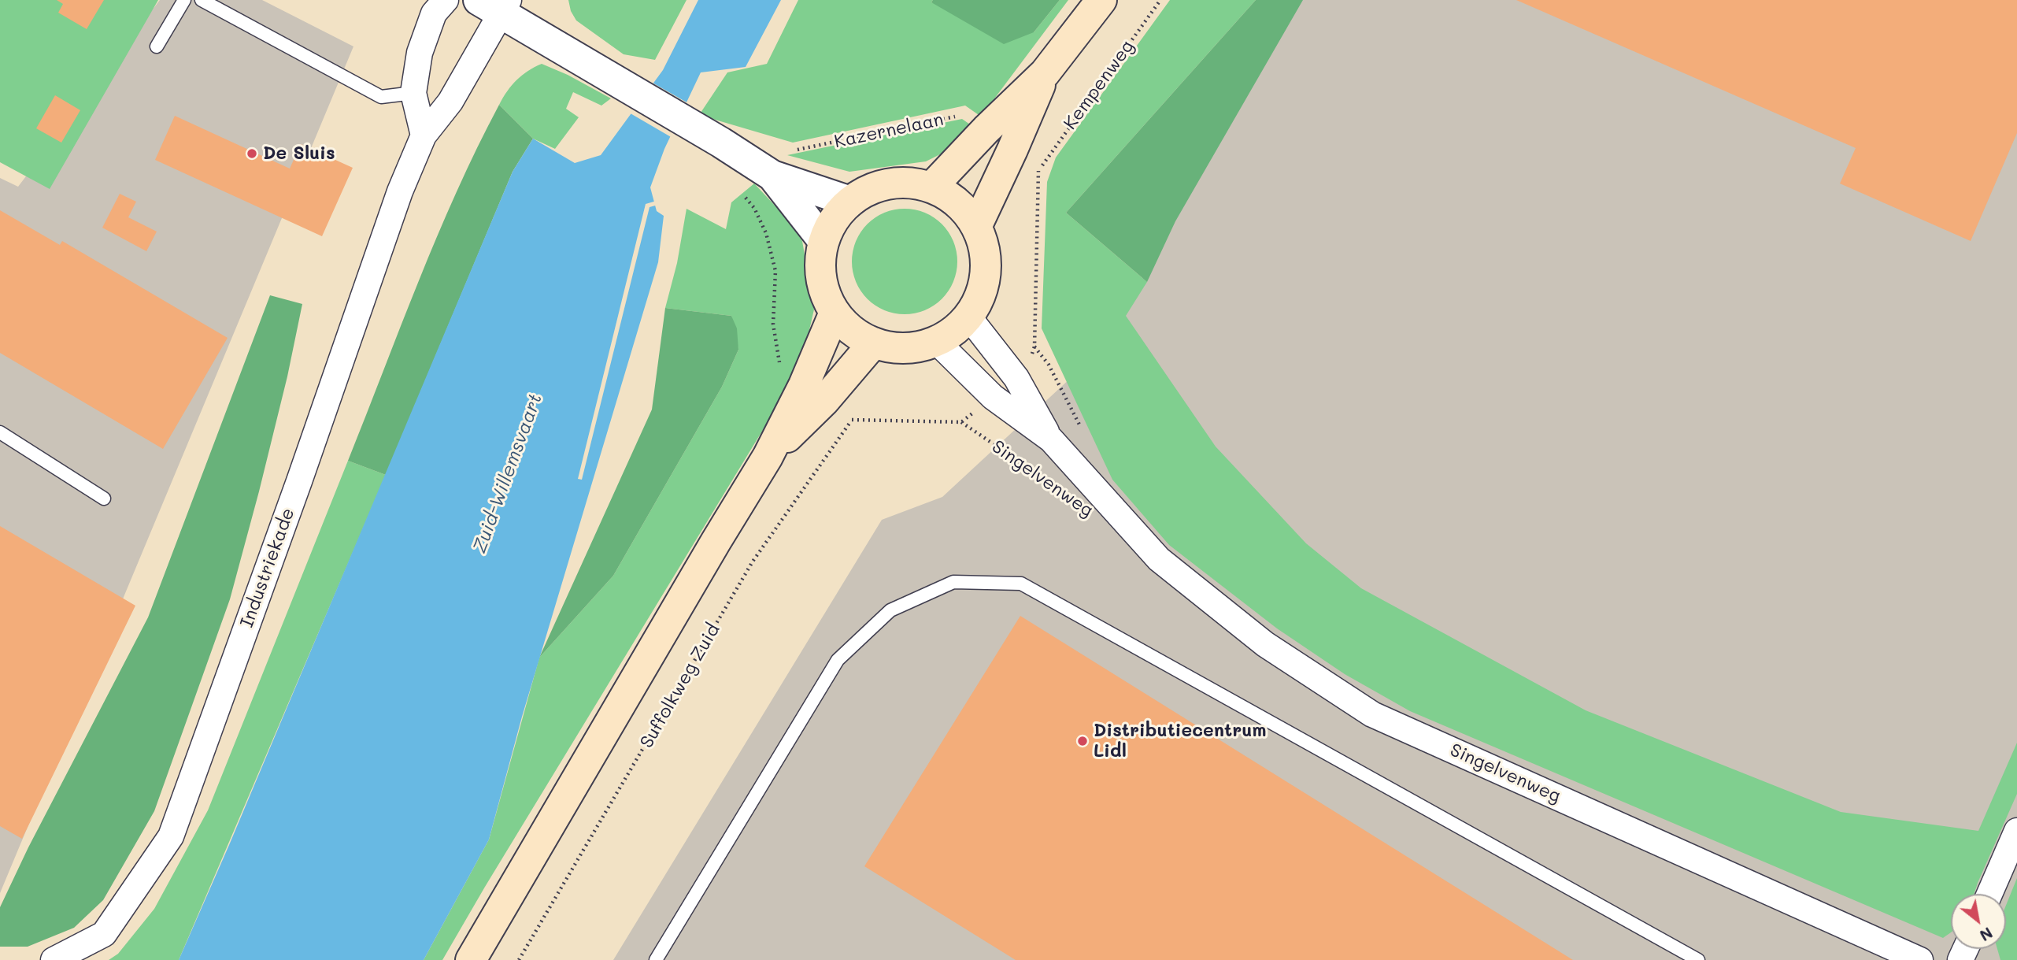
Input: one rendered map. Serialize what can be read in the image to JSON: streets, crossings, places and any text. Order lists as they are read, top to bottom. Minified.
{"streets":{"street":["Singelvenweg","Industriekade"],"path":["Kempenweg","Kazernelaan","Suffolkweg Zuid"]},"crossings":[["Singelvenweg","Suffolkweg Zuid"]],"water":["Zuid-Willemsvaart"],"places":["De Sluis","Distributiecentrum Lidl"],"north":"bottom right"}
